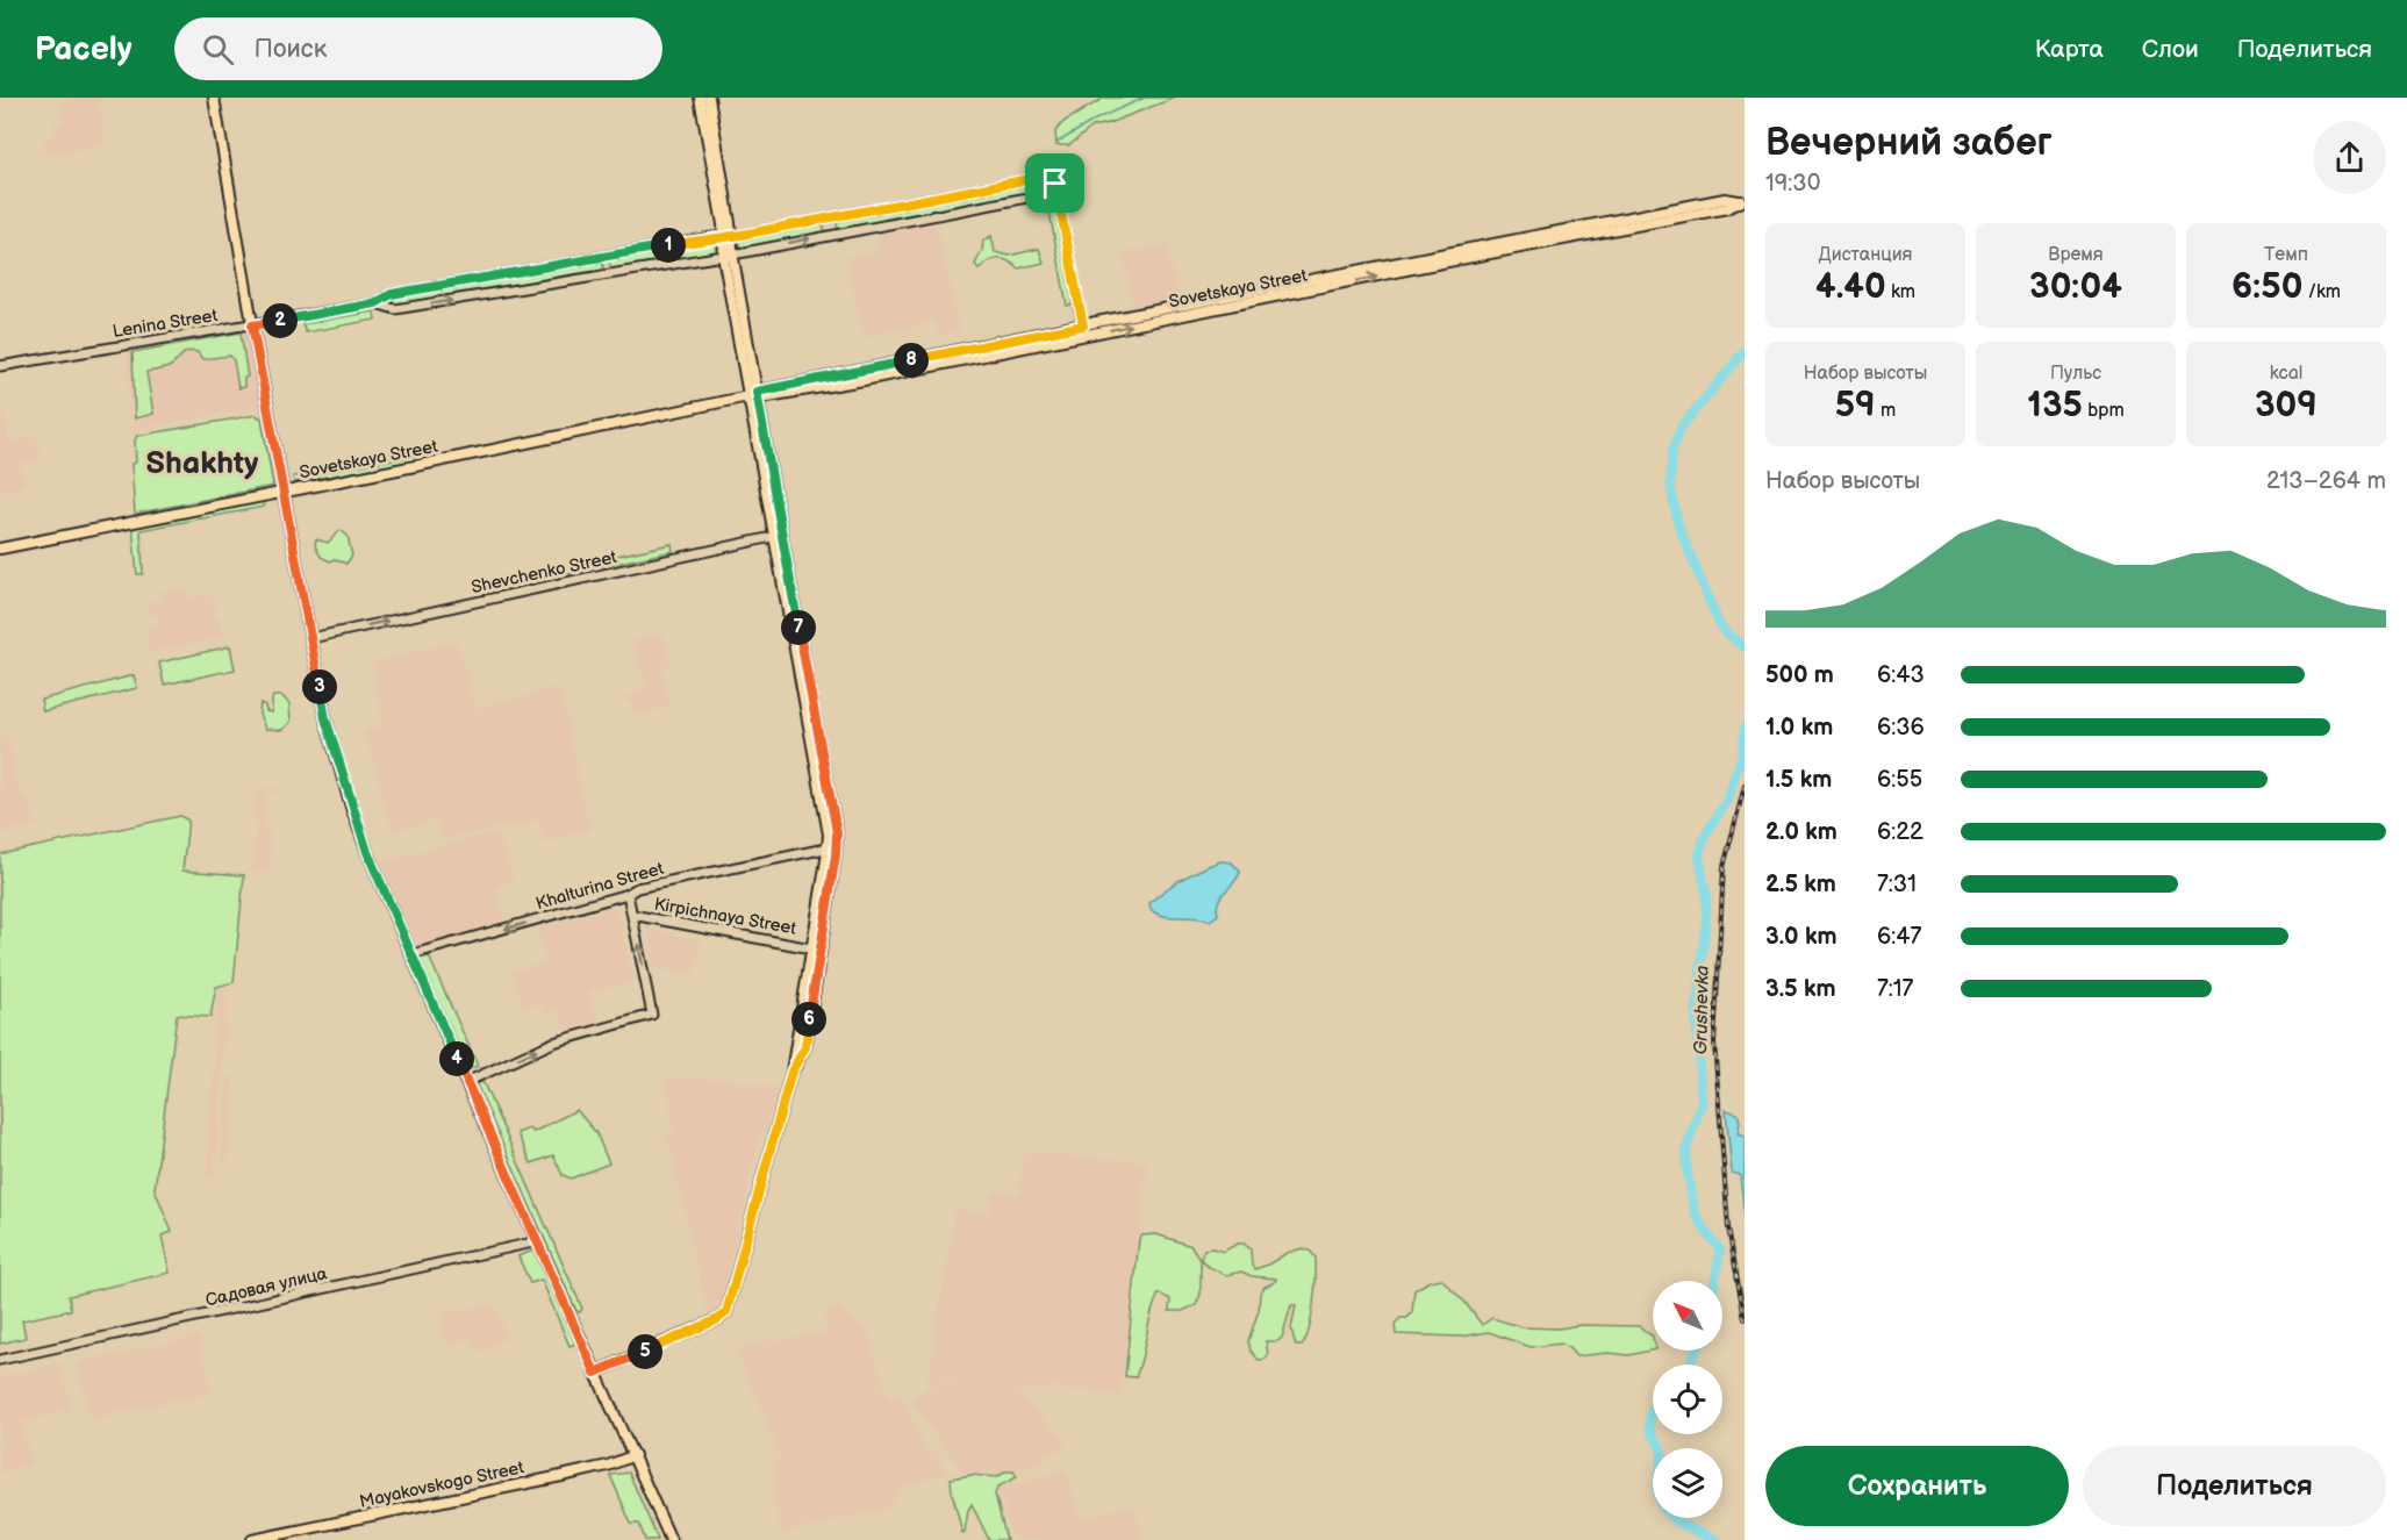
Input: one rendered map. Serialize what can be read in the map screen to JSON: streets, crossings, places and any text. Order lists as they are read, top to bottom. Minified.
{"streets":{"main road":["Sovetskaya Street","Lenina Street","Shevchenko Street","Khalturina Street","Kirpichnaya Street","Садовая улица","Mayakovskogo Street"]},"one_way":["Shevchenko Street","Khalturina Street"],"districts":["Shakhty"],"water":["Grushevka"],"north":"top left","page":{"header":"Pacely","search":"Поиск","nav":["Карта","Слои","Поделиться"],"heading":["Вечерний забег","19:30"],"stats":[["Дистанция","4.40 km"],["Время","30:04"],["Темп","6:50 /km"],["Набор высоты","59 m"],["Пульс","135 bpm"],["kcal","309"]],"pins":["1","2","8","7","3","6","4","5"],"chart":["Набор высоты","213–264 m"],"list":[{"name":"500 m","note":"6:43"},{"name":"1.0 km","note":"6:36"},{"name":"1.5 km","note":"6:55"},{"name":"2.0 km","note":"6:22"},{"name":"2.5 km","note":"7:31"},{"name":"3.0 km","note":"6:47"},{"name":"3.5 km","note":"7:17"}],"buttons":["Сохранить","Поделиться"]}}
